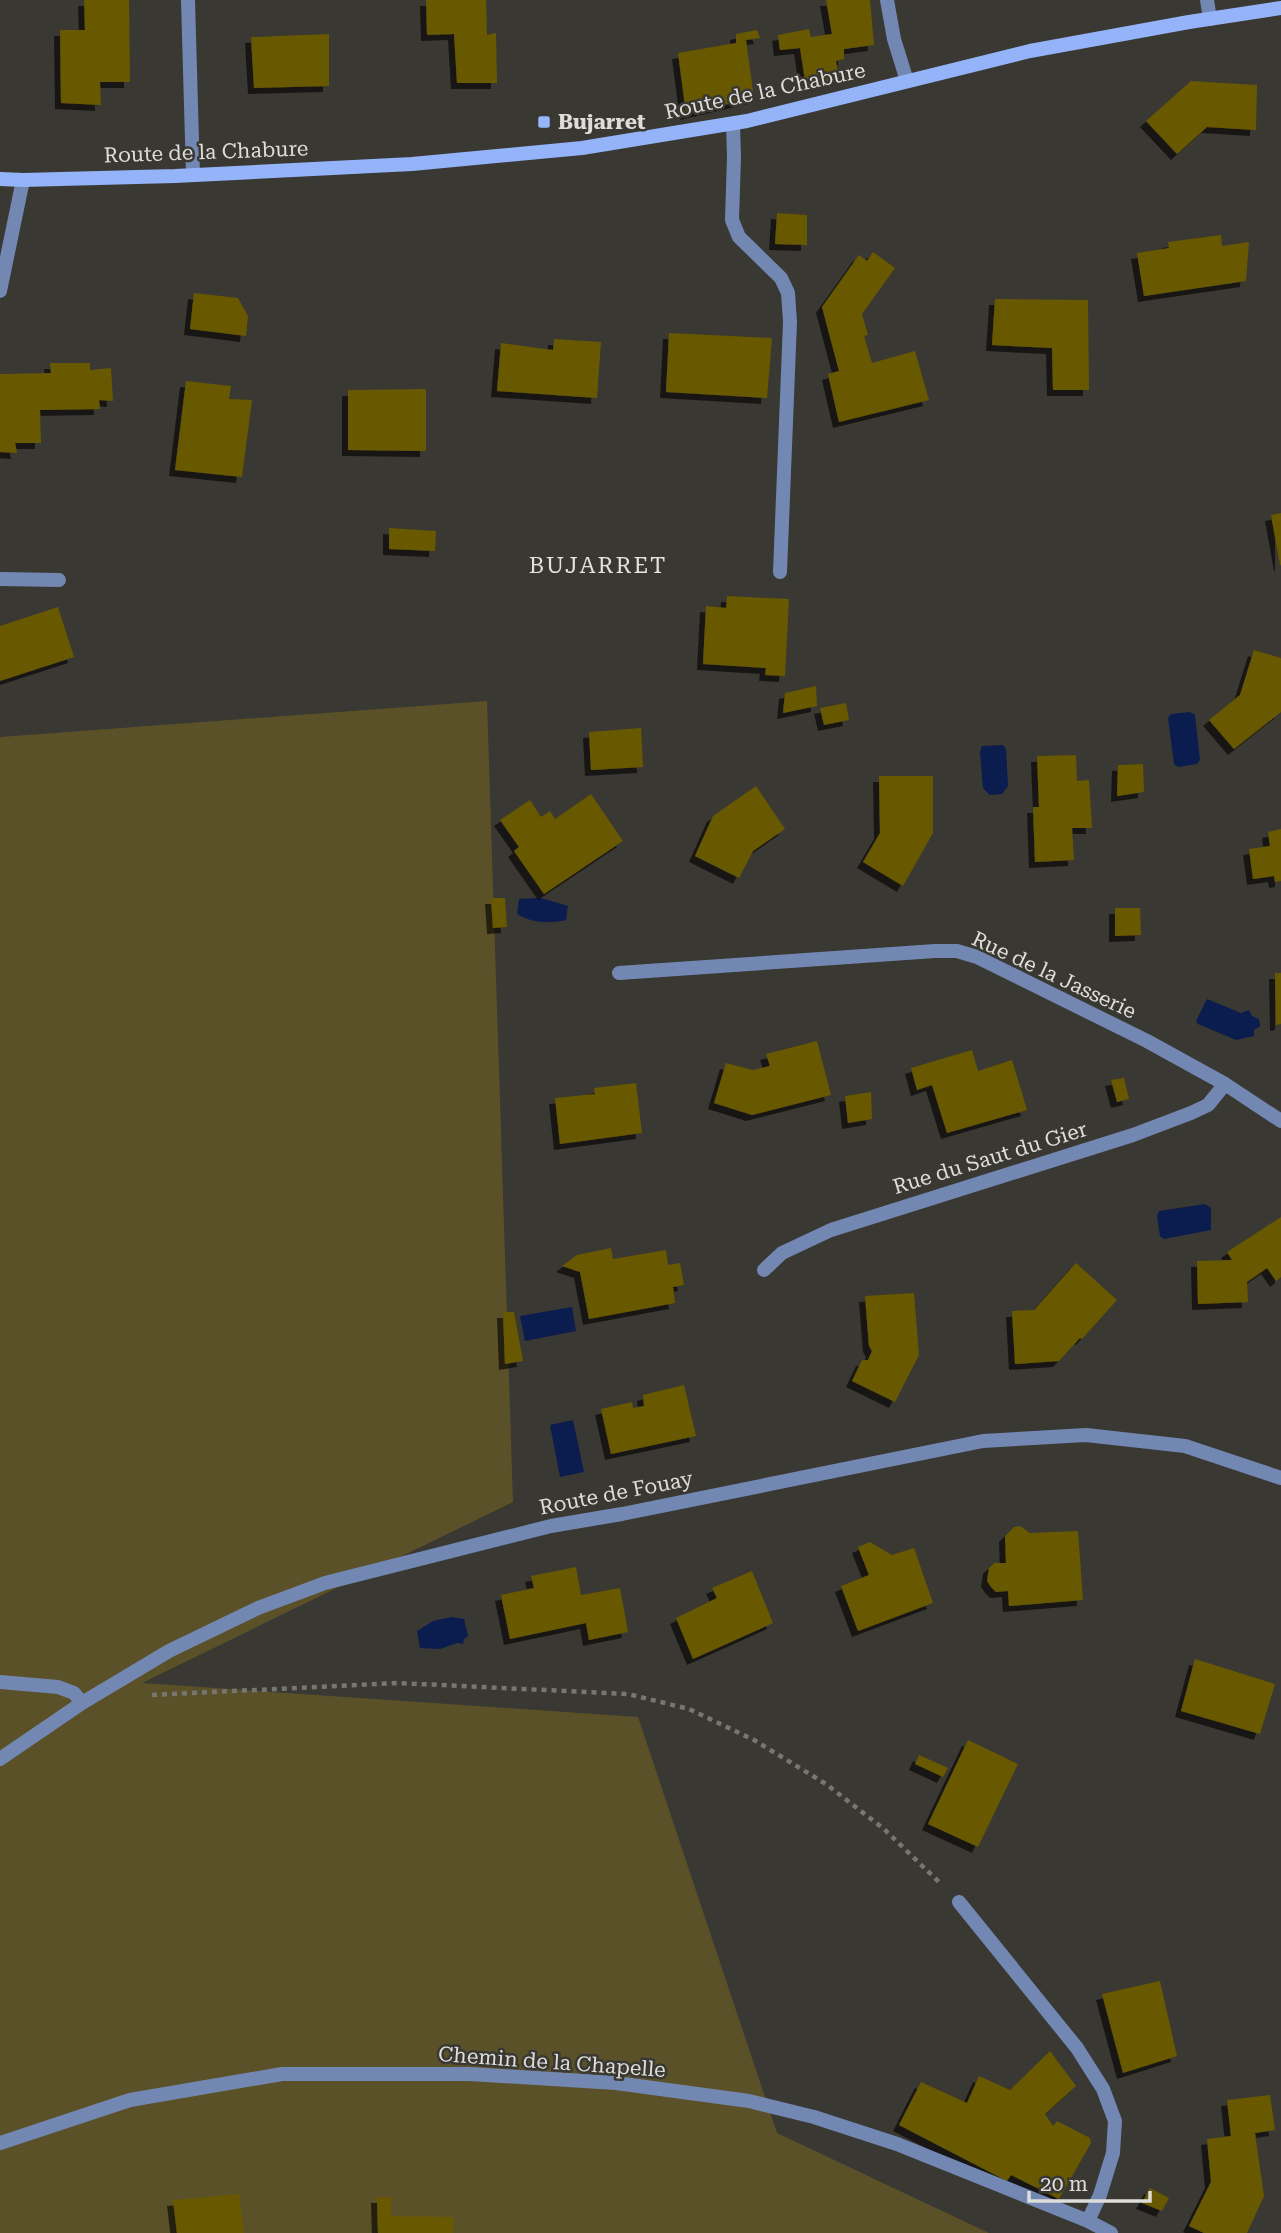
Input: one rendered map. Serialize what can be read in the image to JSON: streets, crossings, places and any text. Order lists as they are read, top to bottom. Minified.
{"streets":{"main road":["Route de la Chabure"],"street":["Rue de la Jasserie","Rue du Saut du Gier","Route de Fouay","Chemin de la Chapelle"]},"crossings":[["Rue de la Jasserie","Rue du Saut du Gier"]],"districts":["BUJARRET"],"places":{"transit":["Bujarret"]},"scale_bar":"20 m"}
